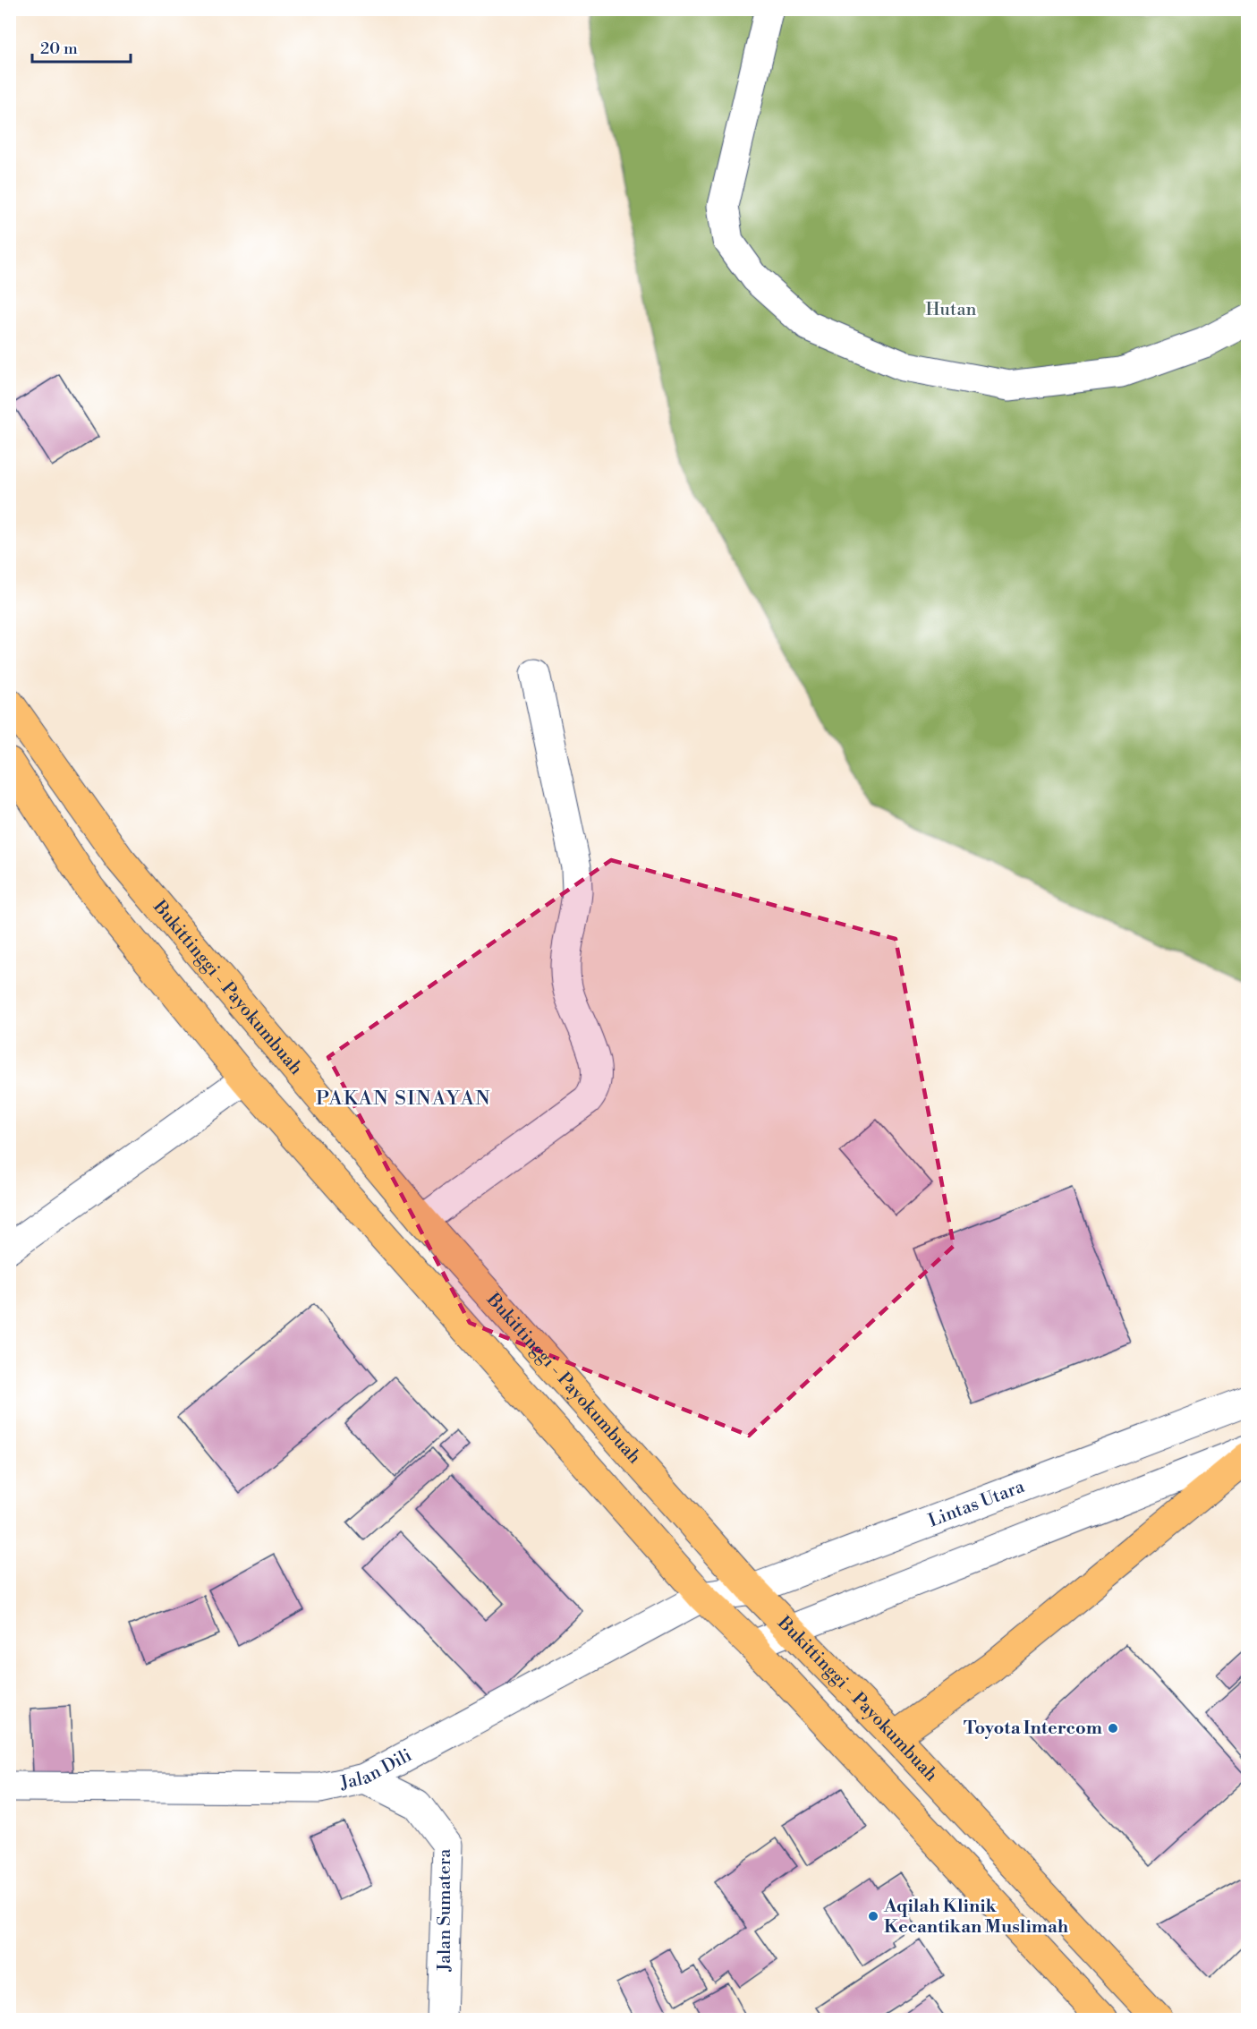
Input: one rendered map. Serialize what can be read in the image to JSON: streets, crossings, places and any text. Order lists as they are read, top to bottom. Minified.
{"streets":{"highway":["Bukittinggi - Payokumbuah"],"street":["Lintas Utara","Jalan Dili","Jalan Sumatera"]},"crossings":[["Bukittinggi - Payokumbuah","Lintas Utara"],["Lintas Utara","Jalan Dili"],["Jalan Dili","Jalan Sumatera"]],"districts":["PAKAN SINAYAN"],"parks":["Hutan"],"places":["Toyota Intercom","Aqilah Klinik Kecantikan Muslimah"],"scale_bar":"20 m"}
